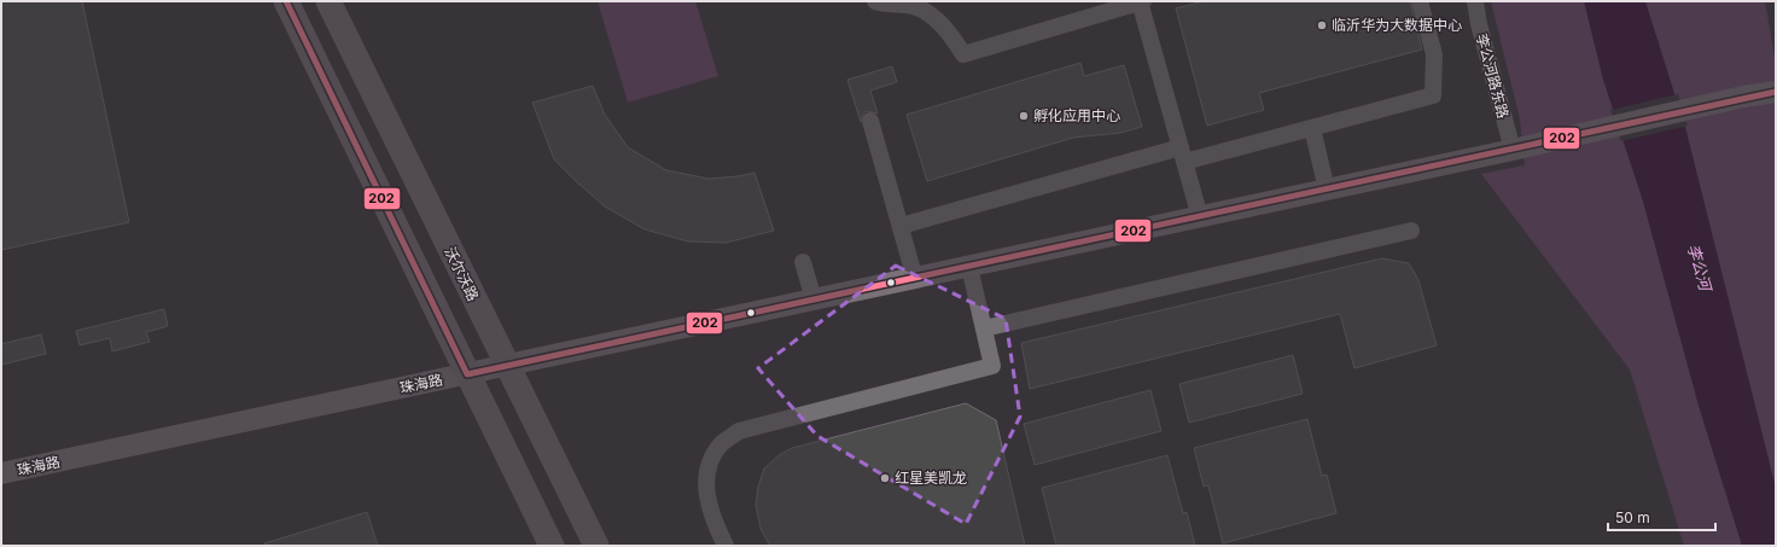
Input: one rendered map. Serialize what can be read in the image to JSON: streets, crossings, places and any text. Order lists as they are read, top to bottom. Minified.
{"streets":{"highway":["沃尔沃路"],"main road":["珠海路"],"street":["李公河路东路"]},"crossings":[["李公河路东路","珠海路"],["沃尔沃路","珠海路"]],"water":["李公河"],"places":["临沂华为大数据中心","孵化应用中心","红星美凯龙"],"lines":["transit line 202"],"scale_bar":"50 m"}
